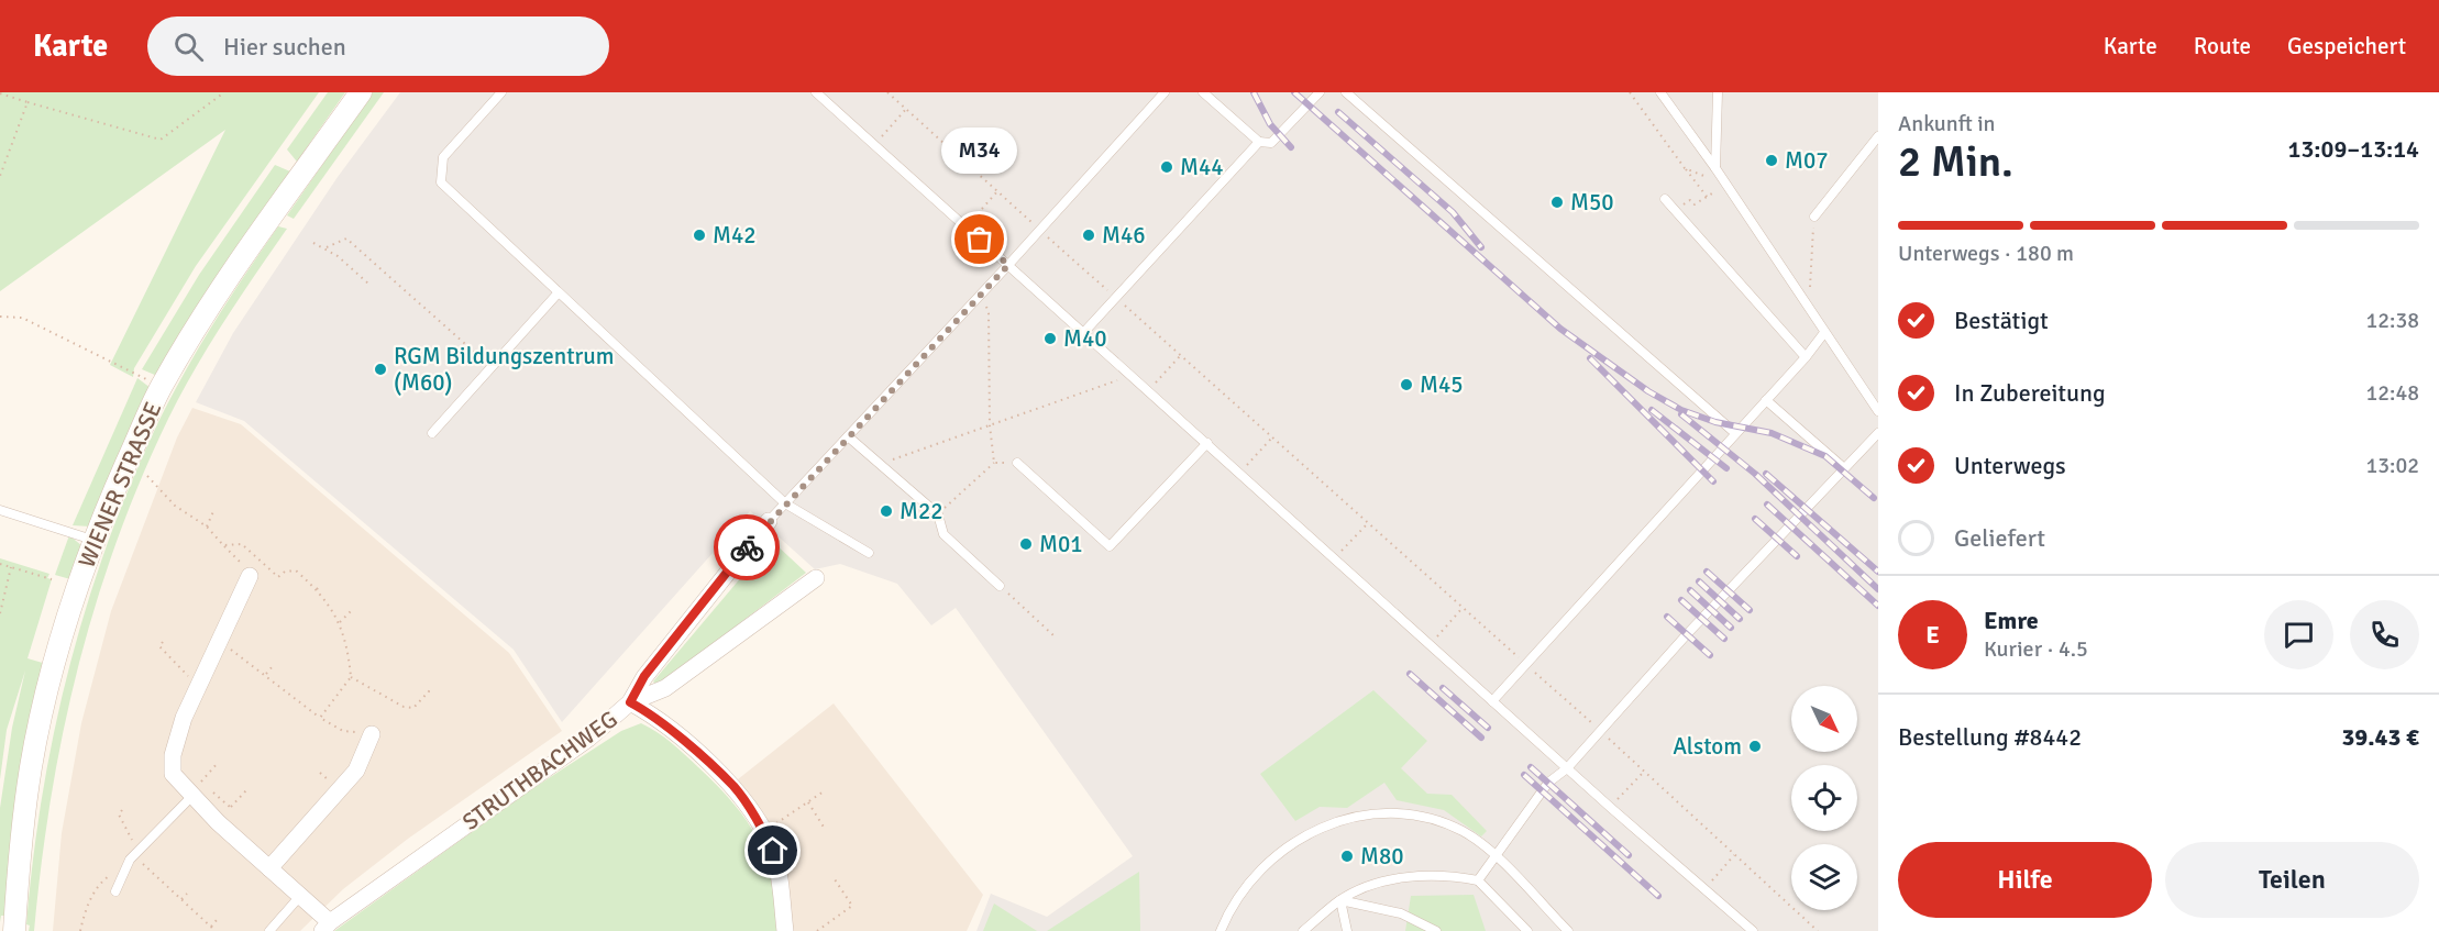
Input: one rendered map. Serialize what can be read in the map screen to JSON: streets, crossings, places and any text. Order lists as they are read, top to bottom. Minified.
{"streets":{"main road":["WIENER STRASSE"],"street":["STRUTHBACHWEG"]},"places":["M07","M44","M50","M42","M46","M34","M40","RGM Bildungszentrum (M60)","M45","M22","M01","Alstom","M80"],"north":"bottom right","page":{"header":"Karte","search":"Hier suchen","nav":["Karte","Route","Gespeichert"],"heading":["2 Min.","Ankunft in","13:09–13:14"],"panel":["Emre","Kurier · 4.5","Bestellung #8442","39.43 €"],"bubble":"M34","bar":"Unterwegs · 180 m","list":[["Bestätigt","12:38"],["In Zubereitung","12:48"],["Unterwegs","13:02"],"Geliefert"],"round":"E","buttons":["Hilfe","Teilen"]}}
